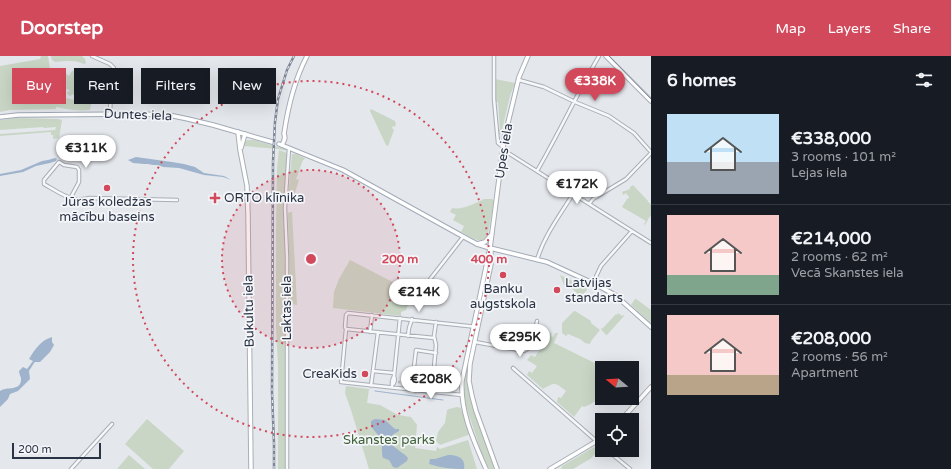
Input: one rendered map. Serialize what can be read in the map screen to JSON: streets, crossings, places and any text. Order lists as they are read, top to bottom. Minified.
{"streets":{"main road":["Duntes iela","Upes iela","Bukultu iela"],"street":["Laktas iela"]},"crossings":[["Duntes iela","Bukultu iela"]],"parks":["Skanstes parks"],"places":{"other":["Jūras koledžas mācību baseins","Banku augstskola","Latvijas standarts","CreaKids"],"health":["ORTO klīnika"]},"scale_bar":"200 m","north":"left","page":{"header":"Doorstep","nav":["Map","Layers","Share"],"heading":"6 homes","price":["€338K","€311K","€172K","€214K","€295K","€208K"],"chip":["Buy","Rent","Filters","New"],"list":[{"name":"€338,000","note":"3 rooms · 101 m² · Lejas iela"},{"name":"€214,000","note":"2 rooms · 62 m² · Vecā Skanstes iela"},{"name":"€208,000","note":"2 rooms · 56 m² · Apartment"}],"scale":"200 m"},"rings":["200 m","400 m"]}
